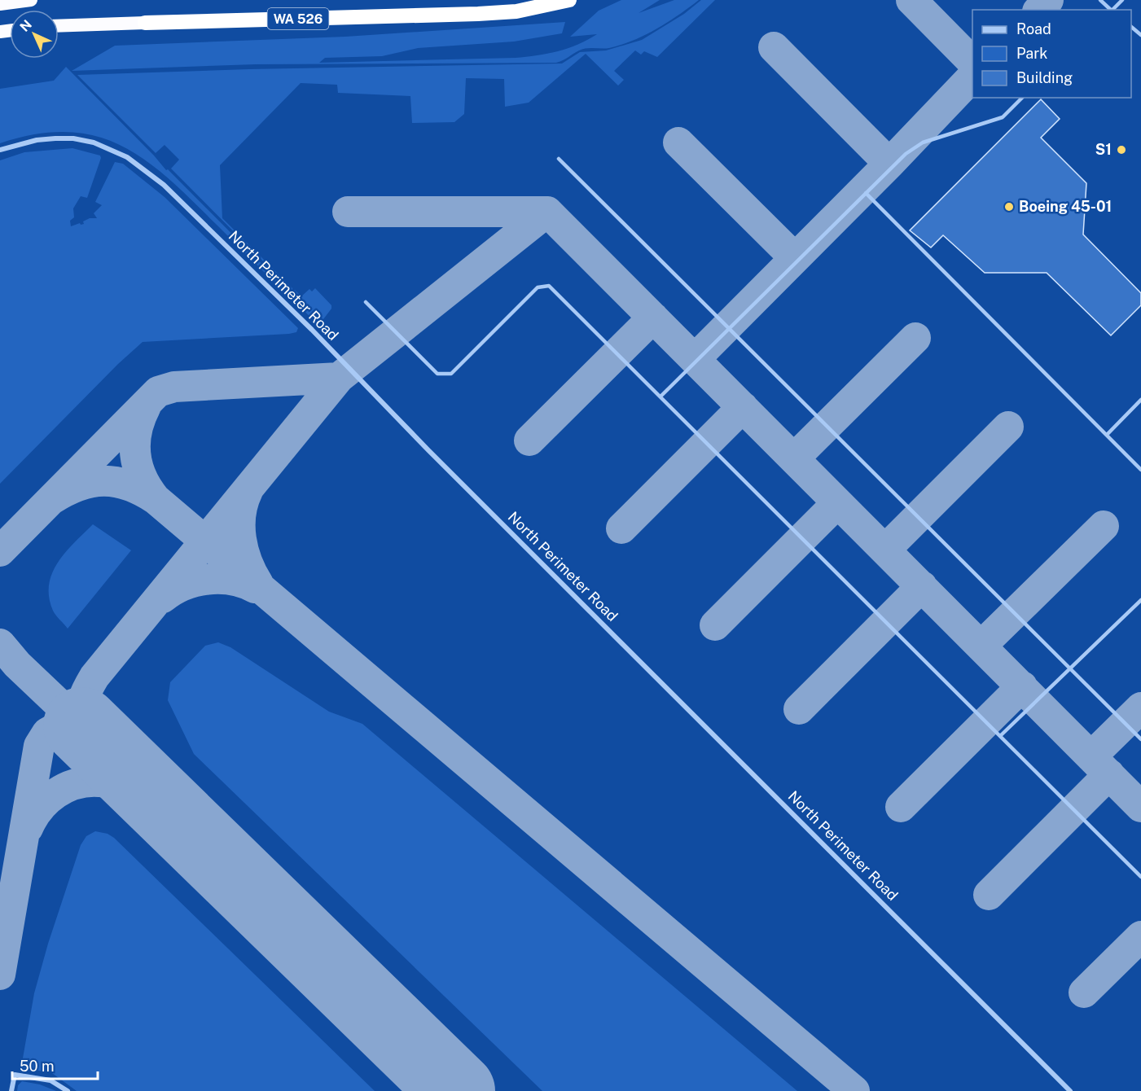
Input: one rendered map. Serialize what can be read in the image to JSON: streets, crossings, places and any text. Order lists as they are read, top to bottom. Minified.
{"streets":{"highway":["WA 526"],"street":["North Perimeter Road"]},"places":["S1","Boeing 45-01"],"legend":["Road","Park","Building"],"scale_bar":"50 m","north":"top left"}
